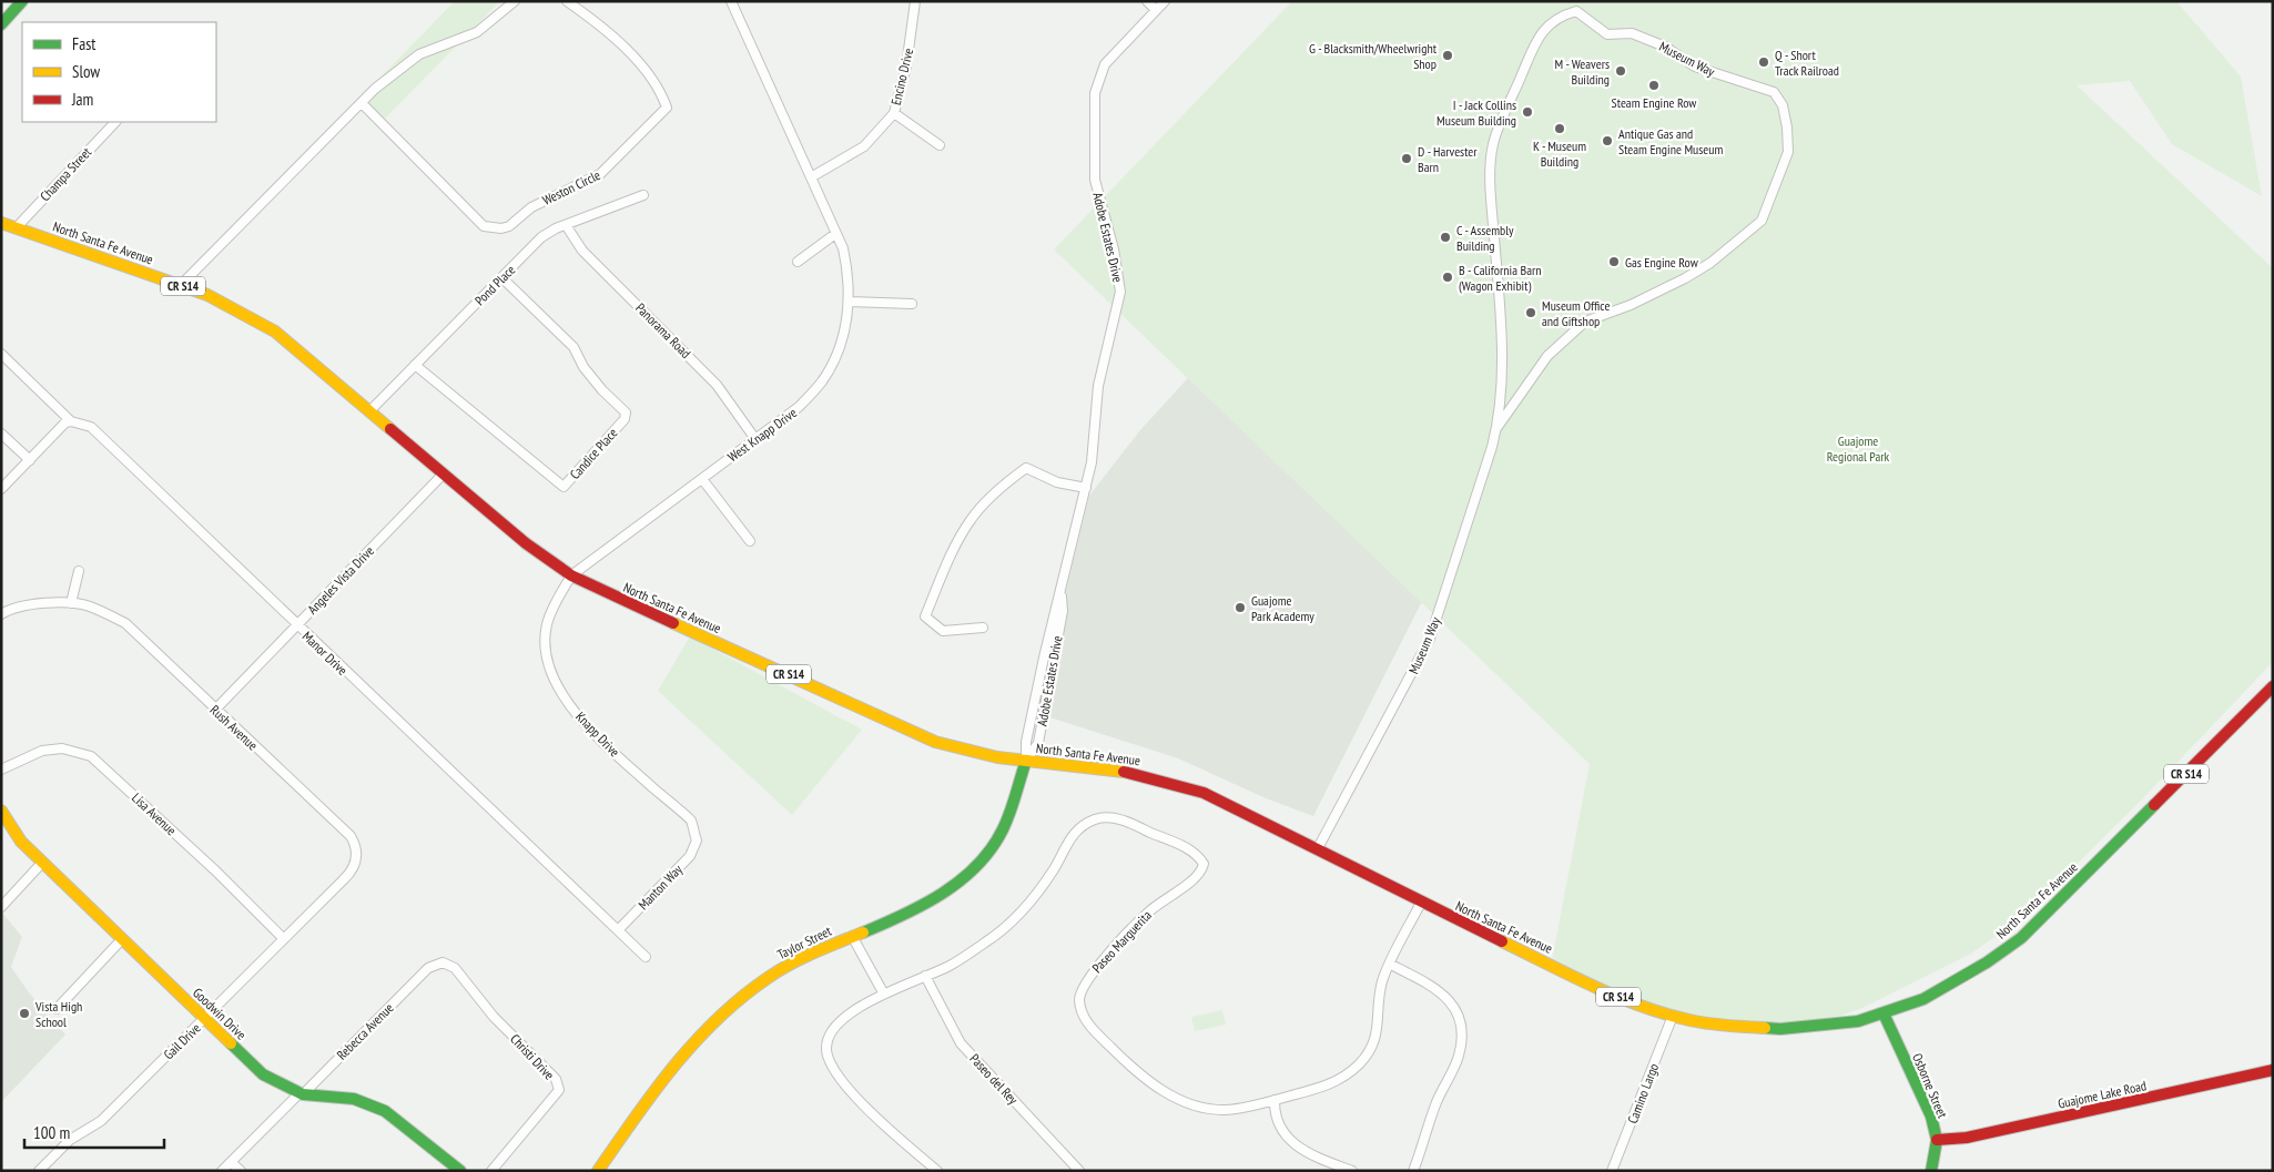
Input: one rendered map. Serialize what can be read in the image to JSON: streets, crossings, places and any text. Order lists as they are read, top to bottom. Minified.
{"streets":{"main road":["North Santa Fe Avenue","CR S14","Taylor Street","Goodwin Drive","Osborne Street","Guajome Lake Road"],"street":["Museum Way","Encino Drive","Champa Street","Weston Circle","Adobe Estates Drive","Pond Place","Panorama Road","West Knapp Drive","Candice Place","Angeles Vista Drive","Manor Drive","Rush Avenue","Knapp Drive","Lisa Avenue","Manton Way","Paseo Marguerita","Rebecca Avenue","Gail Drive","Christi Drive","Paseo del Rey","Camino Largo"]},"crossings":[["Museum Way","North Santa Fe Avenue"],["Encino Drive","West Knapp Drive"],["Champa Street","North Santa Fe Avenue"],["Adobe Estates Drive","North Santa Fe Avenue"],["Adobe Estates Drive","Taylor Street"],["North Santa Fe Avenue","Pond Place"],["North Santa Fe Avenue","West Knapp Drive"],["North Santa Fe Avenue","Angeles Vista Drive"],["North Santa Fe Avenue","Knapp Drive"],["North Santa Fe Avenue","Paseo Marguerita"],["North Santa Fe Avenue","Taylor Street"],["North Santa Fe Avenue","Osborne Street"],["North Santa Fe Avenue","Camino Largo"],["Pond Place","Panorama Road"],["Pond Place","Candice Place"],["Panorama Road","West Knapp Drive"],["West Knapp Drive","Knapp Drive"],["Angeles Vista Drive","Manor Drive"],["Angeles Vista Drive","Rush Avenue"],["Manor Drive","Manton Way"],["Rush Avenue","Gail Drive"],["Knapp Drive","Manton Way"],["Lisa Avenue","Gail Drive"],["Paseo Marguerita","Paseo del Rey"],["Goodwin Drive","Rebecca Avenue"],["Goodwin Drive","Gail Drive"],["Rebecca Avenue","Christi Drive"],["Osborne Street","Guajome Lake Road"]],"parks":["Guajome Regional Park"],"places":["G - Blacksmith/Wheelwright Shop","Q - Short Track Railroad","M - Weavers Building","Steam Engine Row","I - Jack Collins Museum Building","K - Museum Building","Antique Gas and Steam Engine Museum","D - Harvester Barn","C - Assembly Building","Gas Engine Row","B - California Barn (Wagon Exhibit)","Museum Office and Giftshop","Guajome Park Academy","Vista High School"],"legend":["Fast","Slow","Jam"],"scale_bar":"100 m"}
